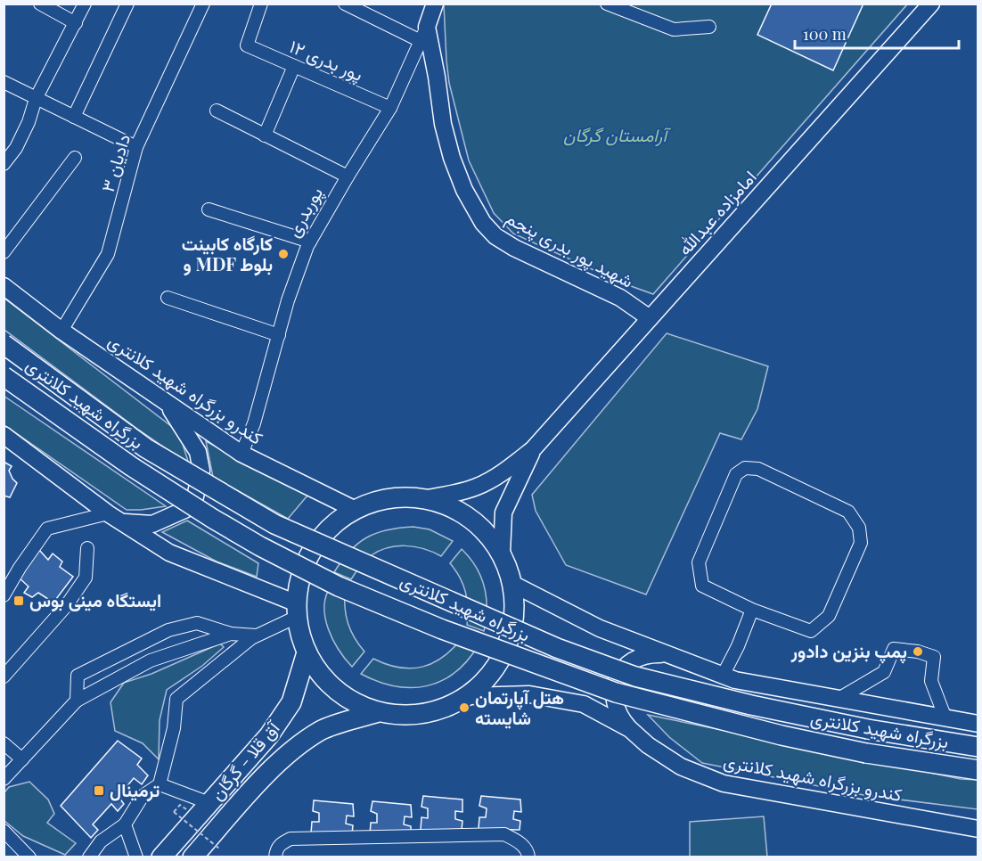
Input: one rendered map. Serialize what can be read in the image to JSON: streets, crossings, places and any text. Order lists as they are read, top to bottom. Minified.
{"streets":{"highway":["بزرگراه شهید کلانتری","آق قلا - گرگان"],"main road":["پوربدری","امامزاده عبدالله","شهید پور بدری پنجم","کندرو بزرگراه شهید کلانتری"],"street":["پور بدری ۱۲","دادیان ۳"]},"crossings":[["پور بدری ۱۲","پوربدری"],["دادیان ۳","کندرو بزرگراه شهید کلانتری"],["پوربدری","شهید پور بدری پنجم"],["پوربدری","کندرو بزرگراه شهید کلانتری"],["امامزاده عبدالله","شهید پور بدری پنجم"]],"parks":["آرامستان گرگان"],"places":{"other":["کارگاه کابینت و MDF بلوط","پمپ بنزین دادور","هتل آپارتمان شایسته"],"transit":["ایستگاه مینی بوس","ترمینال"]},"scale_bar":"100 m"}
